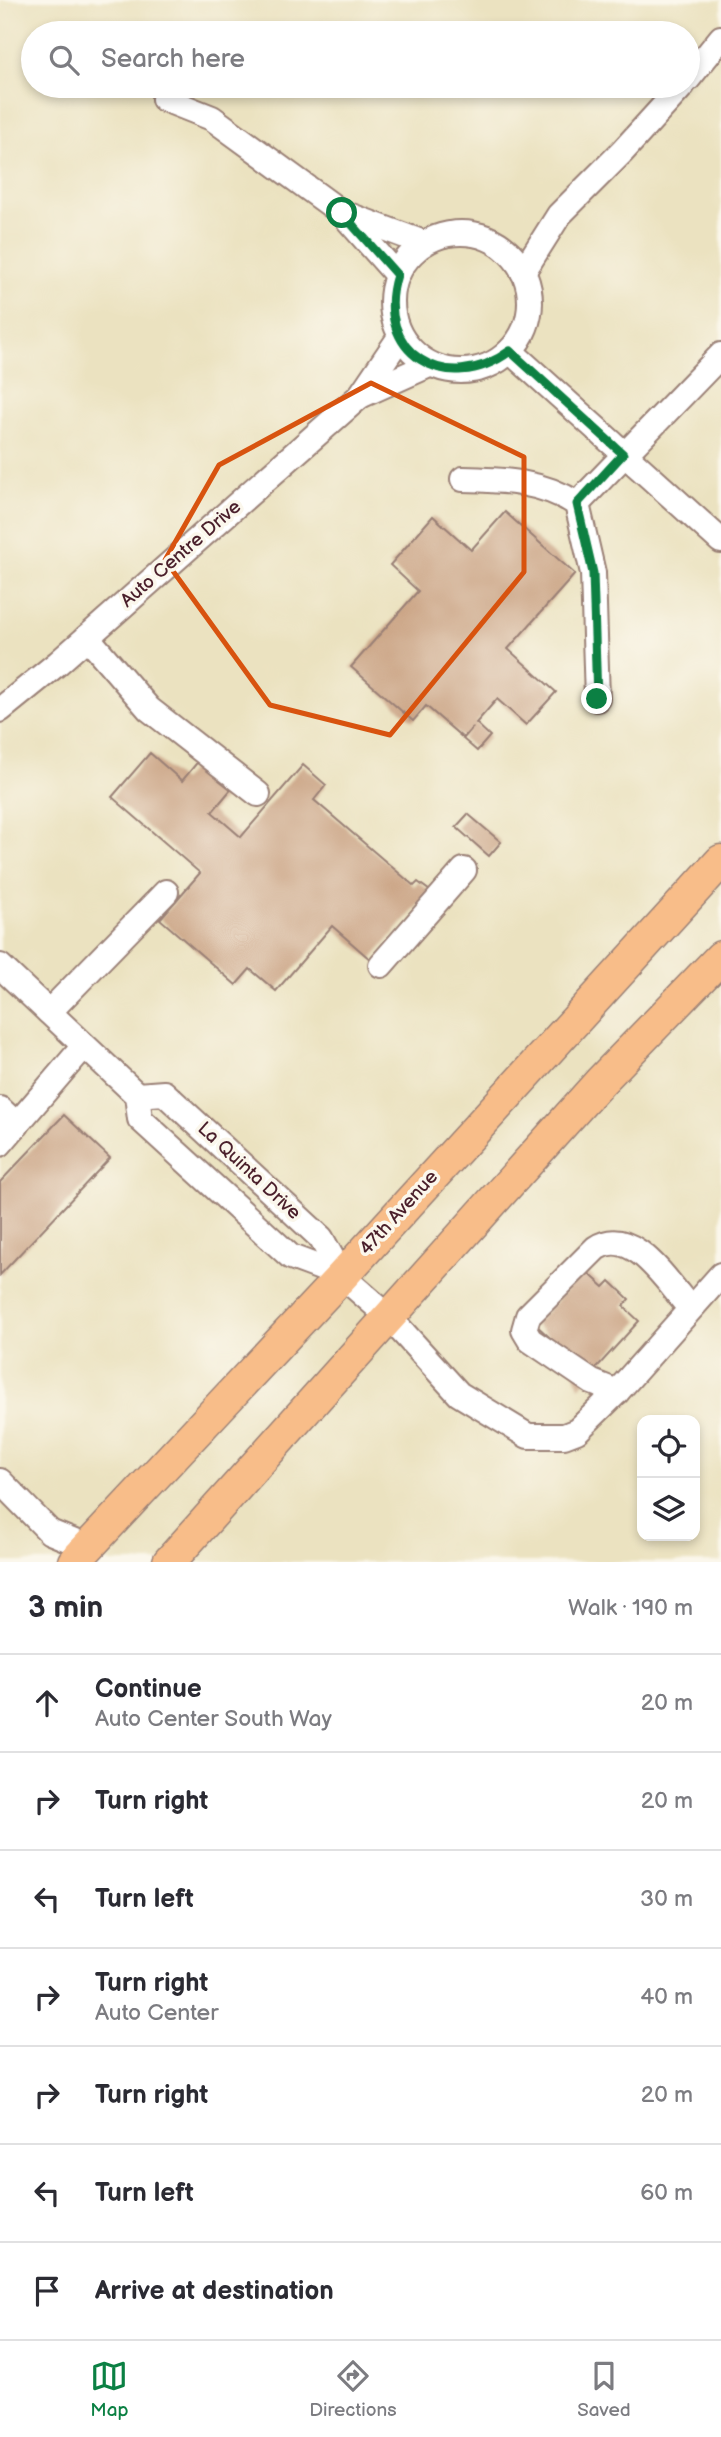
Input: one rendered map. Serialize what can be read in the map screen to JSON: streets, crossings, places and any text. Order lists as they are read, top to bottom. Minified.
{"streets":{"main road":["47th Avenue"],"street":["Auto Centre Drive","La Quinta Drive"]},"crossings":[["La Quinta Drive","47th Avenue"]],"page":{"search":"Search here","heading":["3 min","Walk · 190 m"],"list":[["Continue","Auto Center South Way","20 m"],["Turn right","20 m"],["Turn left","30 m"],["Turn right","Auto Center","40 m"],["Turn right","20 m"],["Turn left","60 m"],"Arrive at destination"],"nav":["Map","Directions","Saved"]}}
